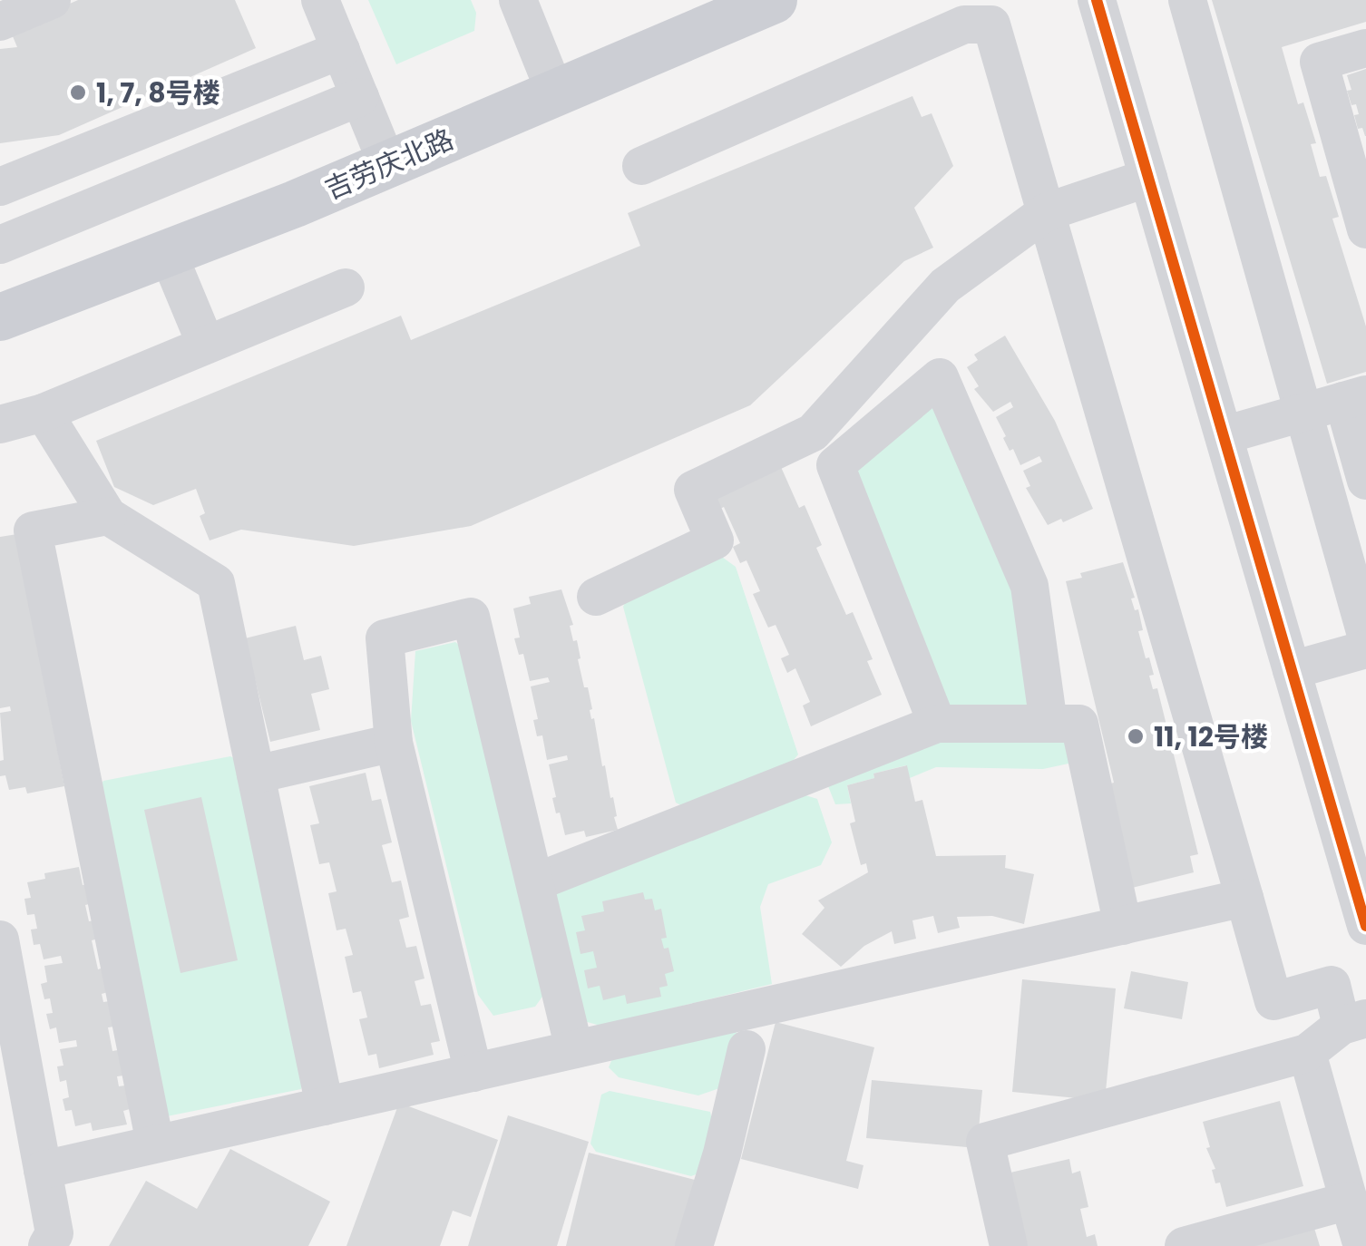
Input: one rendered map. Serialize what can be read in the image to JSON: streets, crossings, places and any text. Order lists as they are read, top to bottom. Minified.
{"streets":{"main road":["吉劳庆北路"]},"places":["1, 7, 8号楼","11, 12号楼"]}
